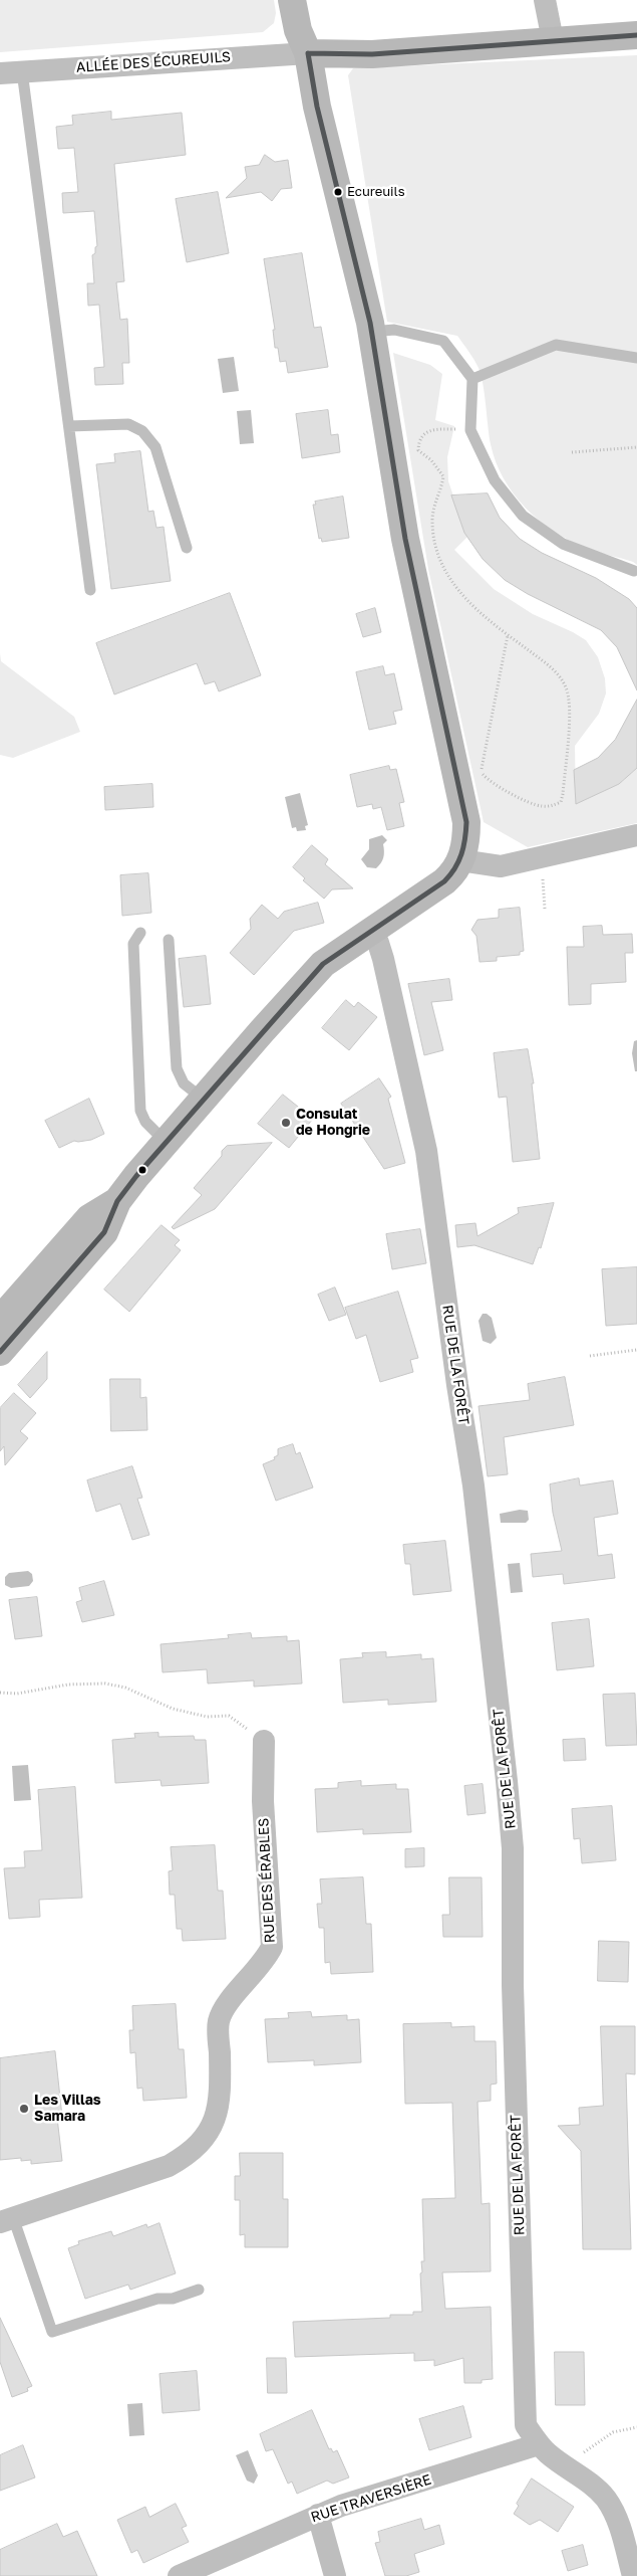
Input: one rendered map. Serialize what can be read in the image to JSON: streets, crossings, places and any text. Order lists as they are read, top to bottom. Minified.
{"streets":{"street":["ALLÉE DES ÉCUREUILS","RUE DE LA FORÊT","RUE DES ÉRABLES","RUE TRAVERSIÈRE"]},"crossings":[["RUE DE LA FORÊT","RUE TRAVERSIÈRE"]],"places":["Ecureuils","Consulat de Hongrie","Les Villas Samara"]}
